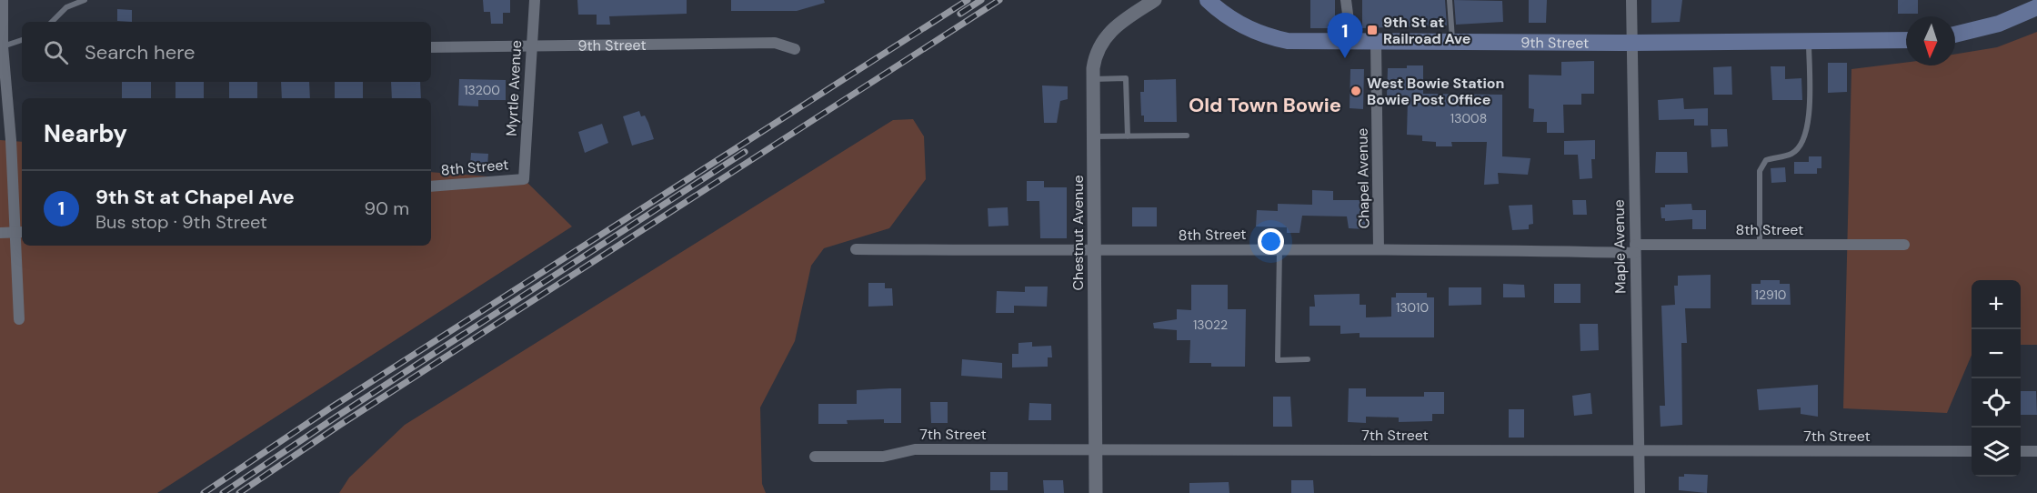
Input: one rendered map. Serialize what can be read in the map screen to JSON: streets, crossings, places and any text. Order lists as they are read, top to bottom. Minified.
{"streets":{"main road":["9th Street"],"street":["Myrtle Avenue","8th Street","Chapel Avenue","Chestnut Avenue","Maple Avenue","7th Street"]},"crossings":[["9th Street","Myrtle Avenue"],["9th Street","Chapel Avenue"],["9th Street","Maple Avenue"],["Myrtle Avenue","8th Street"],["8th Street","Chapel Avenue"],["8th Street","Chestnut Avenue"],["8th Street","Maple Avenue"],["Chestnut Avenue","7th Street"],["Maple Avenue","7th Street"]],"districts":["Old Town Bowie"],"places":{"transit":["9th St at Railroad Ave"],"other":["West Bowie Station Bowie Post Office"]},"house_numbers":["13200","13008","12910","13010","13022"],"north":"bottom","page":{"pins":"1","search":"Search here","heading":"Nearby","list":[{"mark":"1","name":"9th St at Chapel Ave","note":"Bus stop · 9th Street","value":"90 m"}],"map_buttons":["+","−"]}}
